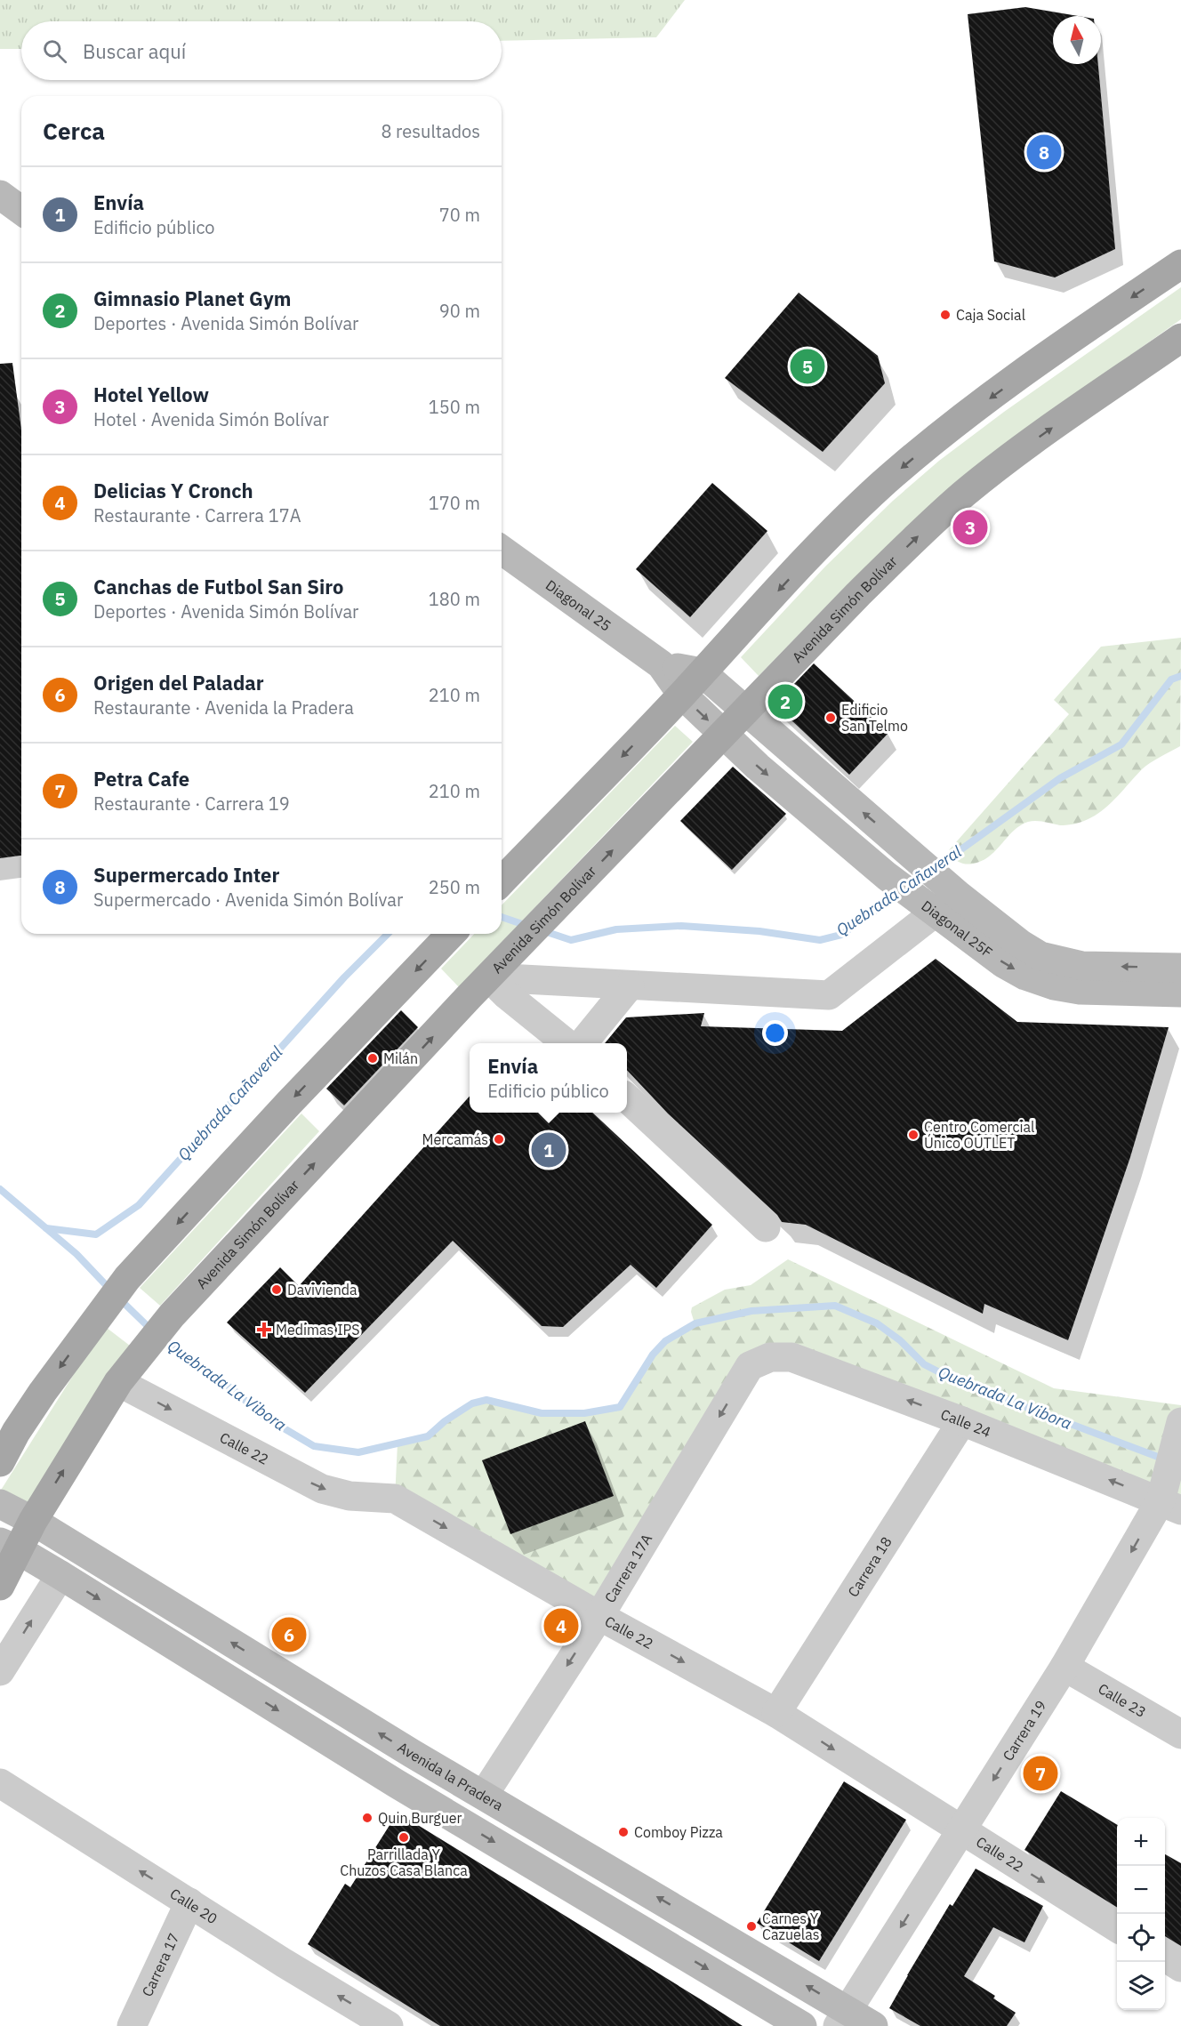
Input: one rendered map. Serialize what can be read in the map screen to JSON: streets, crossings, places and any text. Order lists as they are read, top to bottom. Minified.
{"streets":{"main road":["Avenida Simón Bolívar"],"street":["Diagonal 25","Diagonal 25F","Calle 24","Calle 22","Carrera 18","Carrera 17A","Calle 23","Carrera 19","Avenida la Pradera","Calle 20","Carrera 17"]},"crossings":[["Diagonal 25","Avenida Simón Bolívar"],["Diagonal 25","Diagonal 25F"],["Avenida Simón Bolívar","Diagonal 25F"],["Avenida Simón Bolívar","Calle 22"],["Avenida Simón Bolívar","Avenida la Pradera"],["Calle 24","Carrera 18"],["Calle 24","Carrera 17A"],["Calle 24","Carrera 19"],["Calle 22","Carrera 18"],["Calle 22","Carrera 17A"],["Calle 22","Carrera 19"],["Carrera 17A","Avenida la Pradera"],["Calle 23","Carrera 19"],["Carrera 19","Avenida la Pradera"],["Calle 20","Carrera 17"]],"one_way":["Calle 24","Carrera 17A","Carrera 19"],"water":["Quebrada Cañaveral","Quebrada La Vibora"],"places":{"other":["Caja Social","Edificio San Telmo","Milán","Centro Comercial Único OUTLET","Mercamás","Davivienda","Quin Burguer","Comboy Pizza","Parrillada Y Chuzos Casa Blanca","Carnes Y Cazuelas"],"health":["Medimas IPS"]},"north":"top","page":{"search":"Buscar aquí","heading":["Cerca","8 resultados"],"pins":["8","5","3","2","1","4","6","7"],"list":[{"mark":"1","name":"Envía","note":"Edificio público","value":"70 m"},{"mark":"2","name":"Gimnasio Planet Gym","note":"Deportes · Avenida Simón Bolívar","value":"90 m"},{"mark":"3","name":"Hotel Yellow","note":"Hotel · Avenida Simón Bolívar","value":"150 m"},{"mark":"4","name":"Delicias Y Cronch","note":"Restaurante · Carrera 17A","value":"170 m"},{"mark":"5","name":"Canchas de Futbol San Siro","note":"Deportes · Avenida Simón Bolívar","value":"180 m"},{"mark":"6","name":"Origen del Paladar","note":"Restaurante · Avenida la Pradera","value":"210 m"},{"mark":"7","name":"Petra Cafe","note":"Restaurante · Carrera 19","value":"210 m"},{"mark":"8","name":"Supermercado Inter","note":"Supermercado · Avenida Simón Bolívar","value":"250 m"}],"popup":["Envía","Edificio público"],"map_buttons":["+","−"]}}
